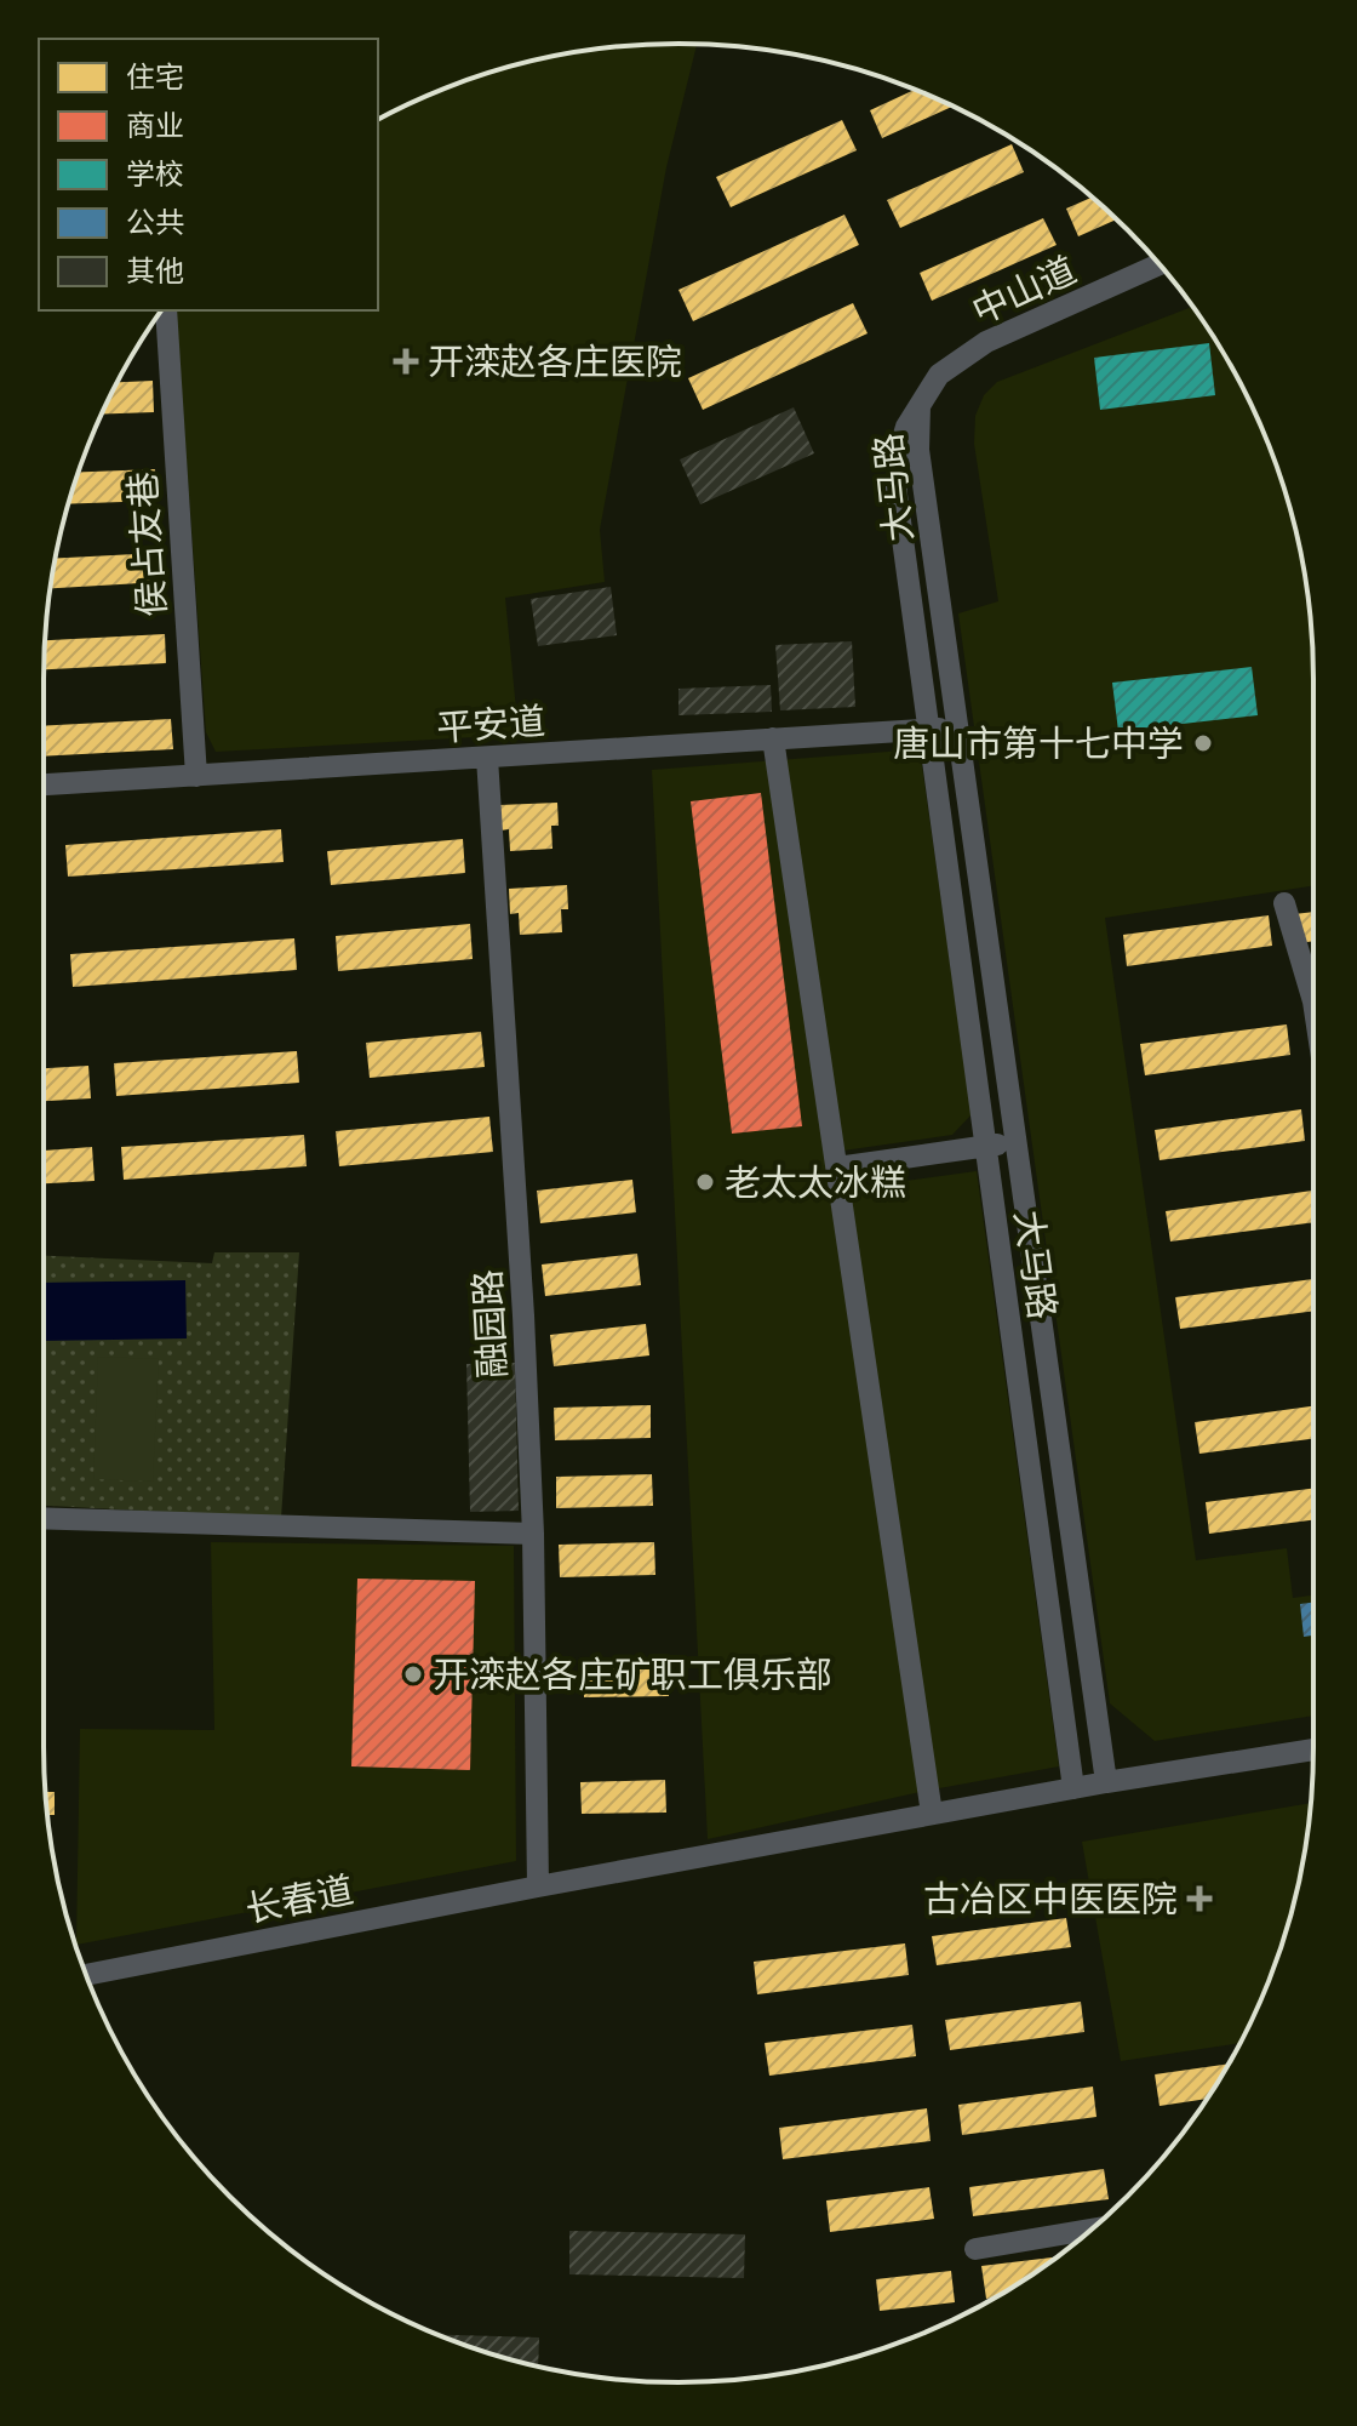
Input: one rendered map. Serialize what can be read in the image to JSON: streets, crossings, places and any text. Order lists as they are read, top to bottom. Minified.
{"streets":{"street":["中山道","大马路","侯占友巷","平安道","融园路","长春道"]},"crossings":[["中山道","大马路"],["大马路","平安道"],["大马路","长春道"],["侯占友巷","平安道"],["平安道","融园路"],["融园路","长春道"]],"places":{"health":["开滦赵各庄医院","古冶区中医医院"],"other":["唐山市第十七中学","老太太冰糕","开滦赵各庄矿职工俱乐部"]},"legend":["住宅","商业","学校","公共","其他"]}
